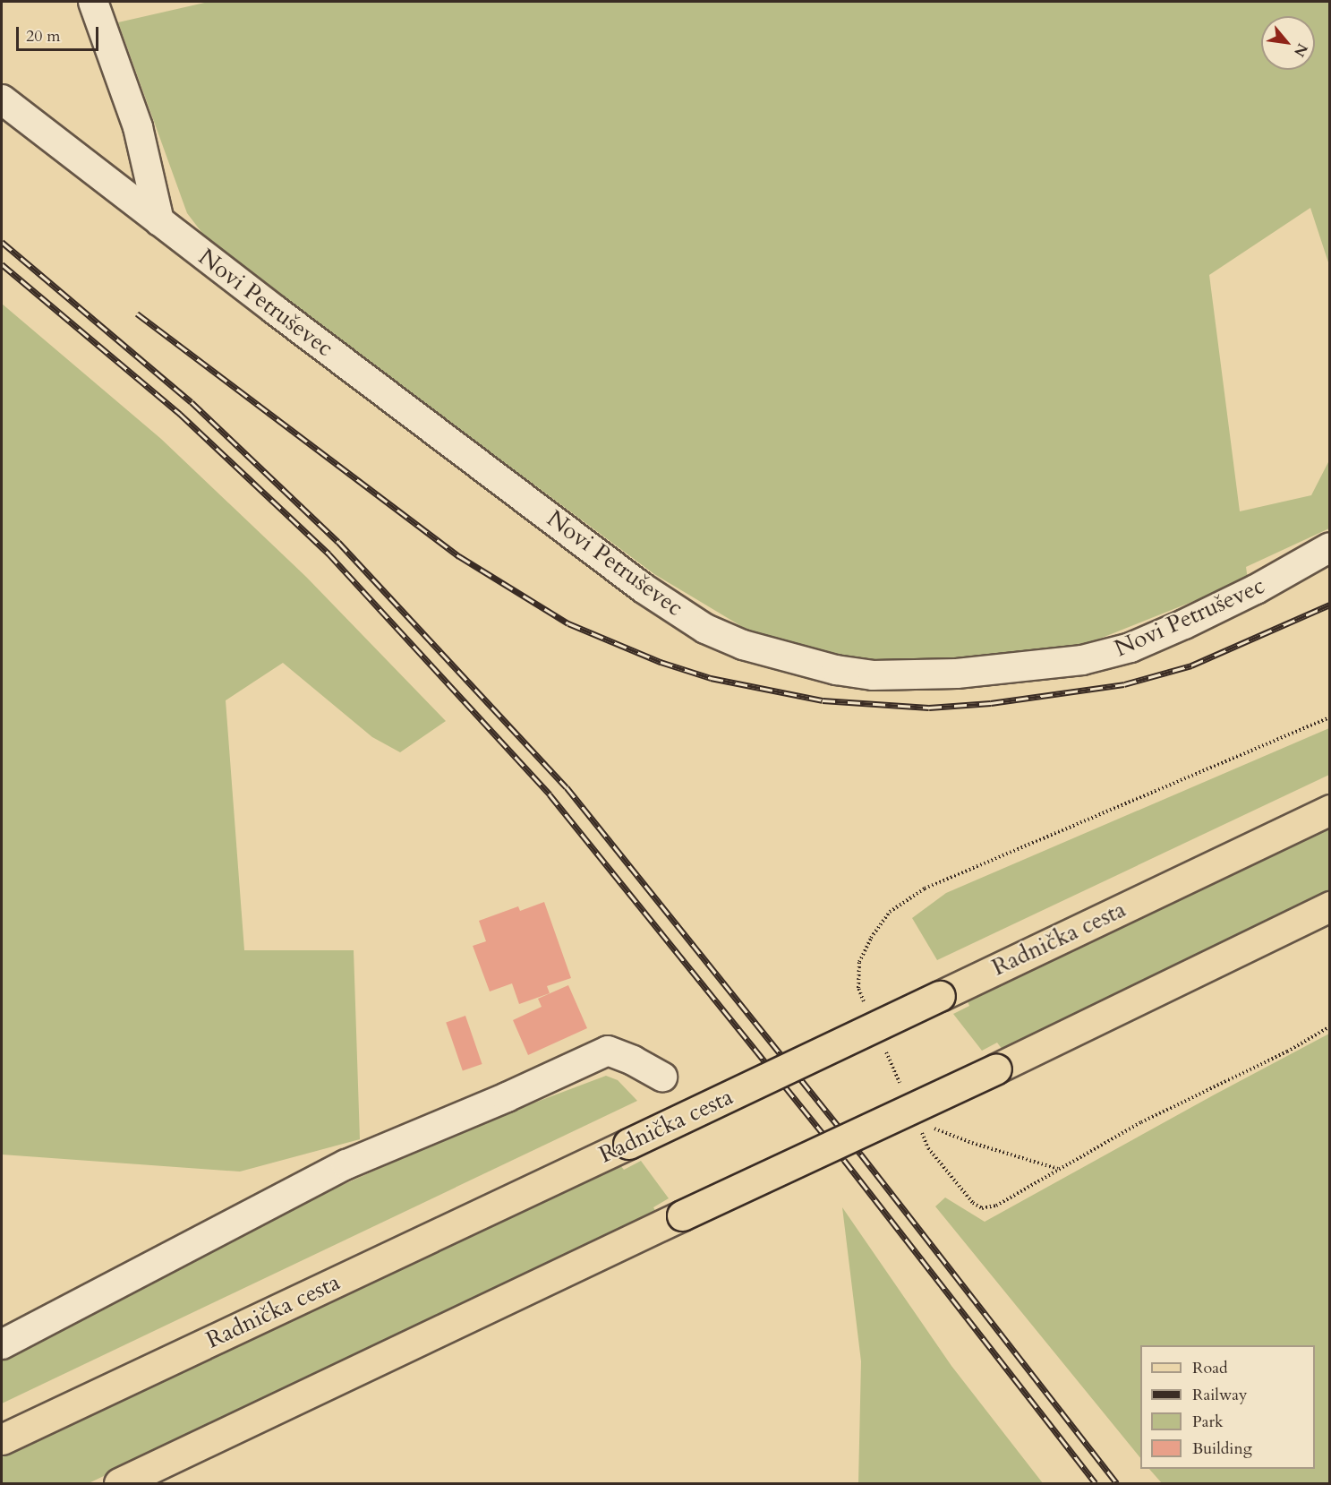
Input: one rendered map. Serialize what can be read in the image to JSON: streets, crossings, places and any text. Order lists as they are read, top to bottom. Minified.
{"streets":{"main road":["Radnička cesta"],"street":["Novi Petruševec"]},"legend":["Road","Railway","Park","Building"],"scale_bar":"20 m","north":"bottom right"}
